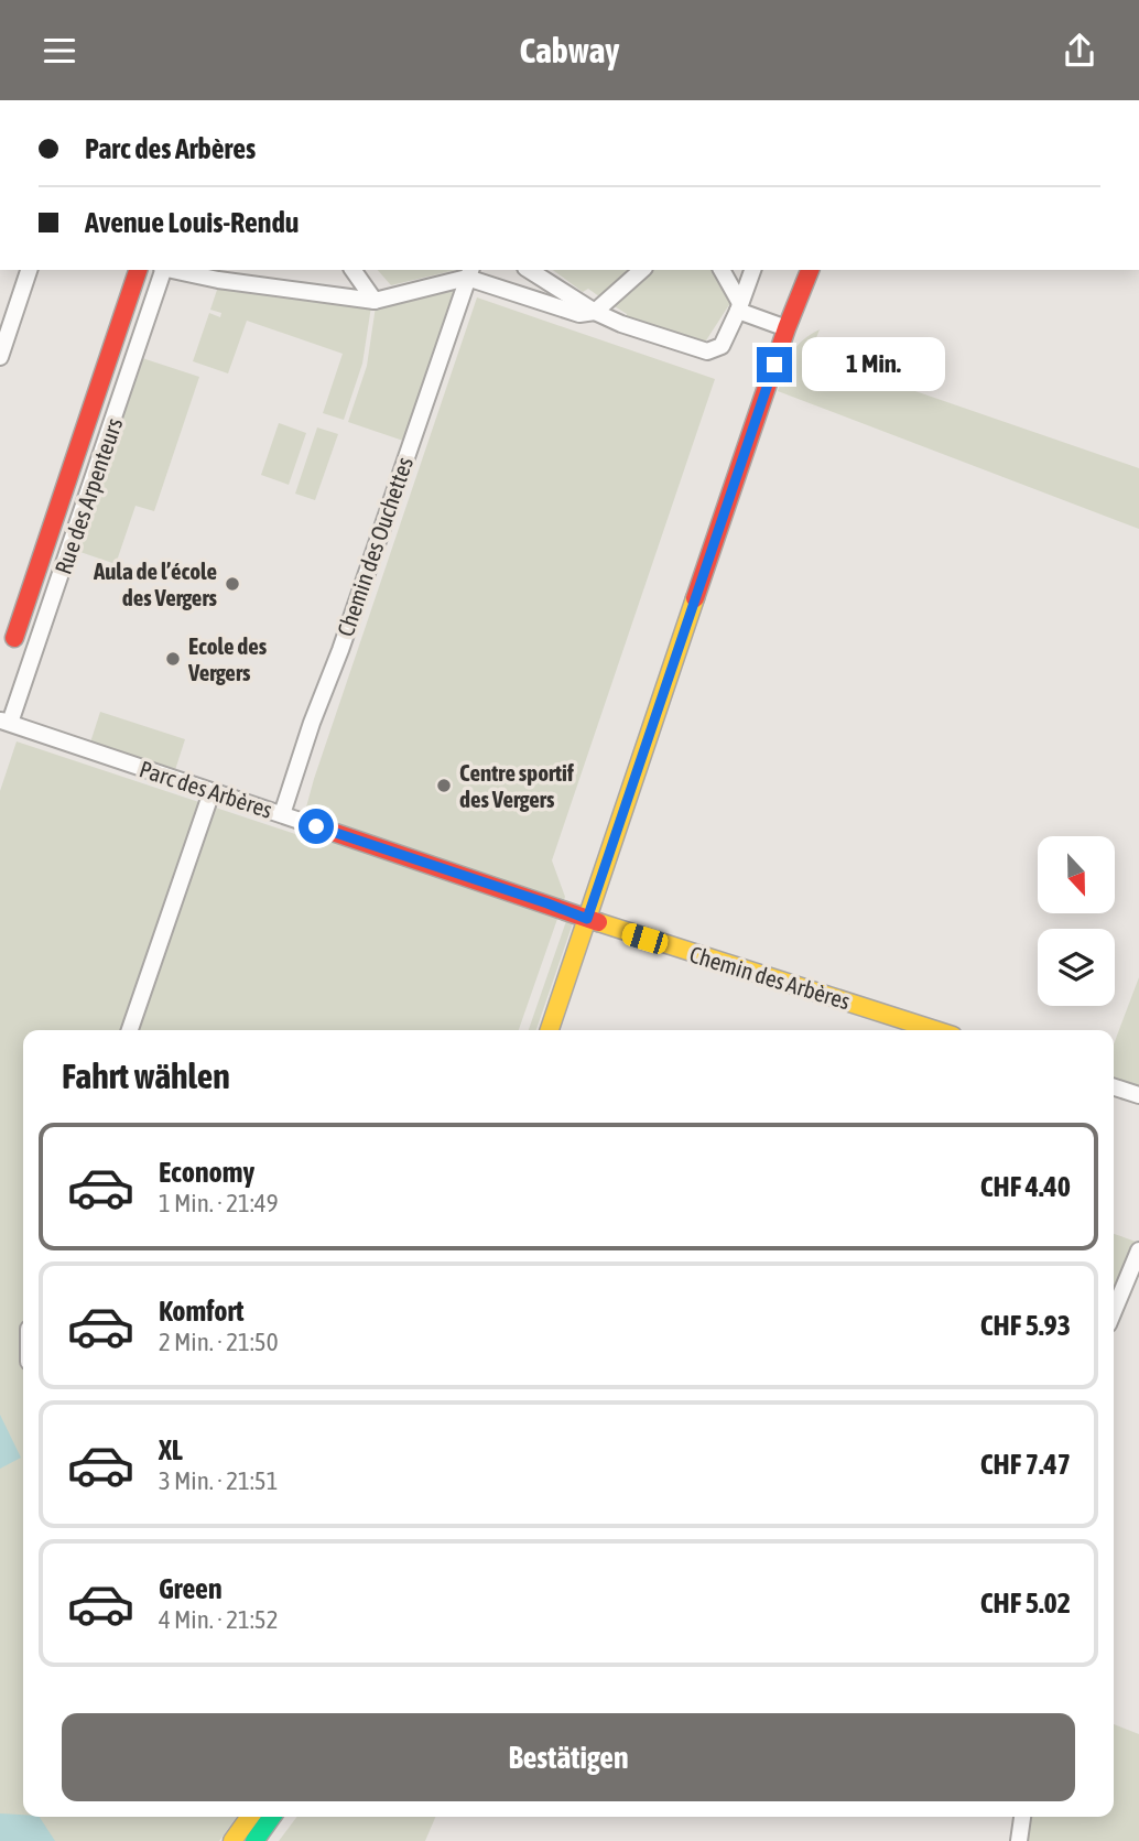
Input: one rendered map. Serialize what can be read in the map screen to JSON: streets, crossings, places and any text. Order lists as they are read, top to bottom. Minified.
{"streets":{"street":["Rue des Arpenteurs","Chemin des Ouchettes","Parc des Arbères","Chemin des Arbères"]},"crossings":[["Rue des Arpenteurs","Parc des Arbères"],["Chemin des Ouchettes","Parc des Arbères"],["Parc des Arbères","Chemin des Arbères"]],"places":["Aula de l’école des Vergers","Ecole des Vergers","Centre sportif des Vergers"],"north":"bottom","page":{"header":"Cabway","banner":["Parc des Arbères","Avenue Louis-Rendu"],"bubble":"1 Min.","heading":"Fahrt wählen","list":[{"name":"Economy","note":"1 Min. · 21:49","value":"CHF 4.40"},{"name":"Komfort","note":"2 Min. · 21:50","value":"CHF 5.93"},{"name":"XL","note":"3 Min. · 21:51","value":"CHF 7.47"},{"name":"Green","note":"4 Min. · 21:52","value":"CHF 5.02"}],"buttons":"Bestätigen"}}
